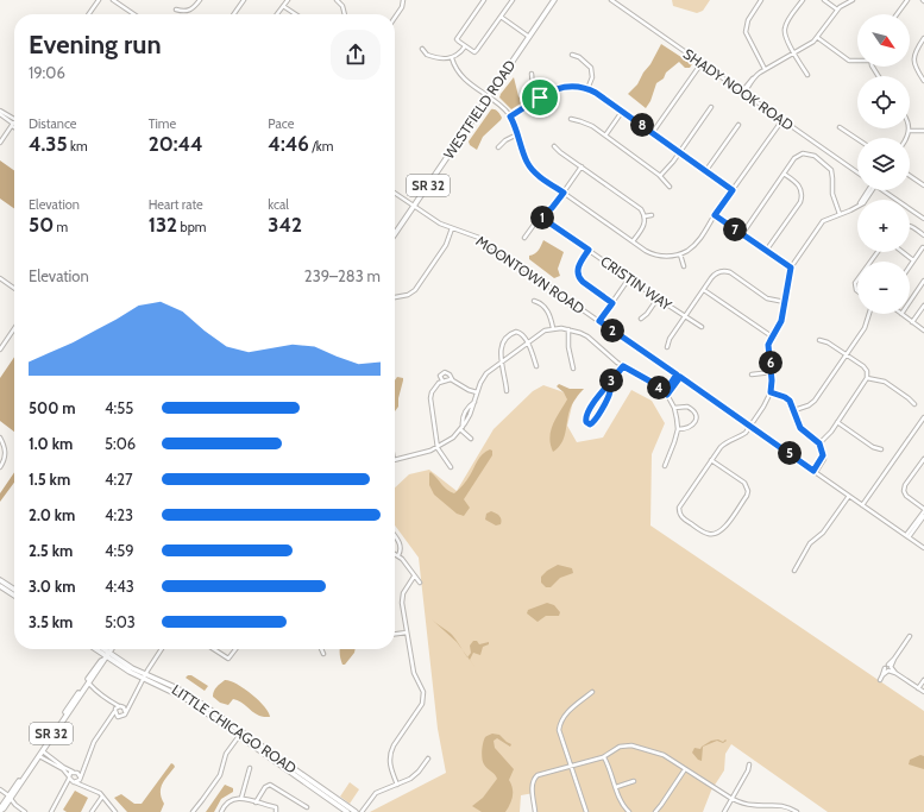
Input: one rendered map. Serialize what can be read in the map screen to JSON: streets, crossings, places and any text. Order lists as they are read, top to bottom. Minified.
{"streets":{"main road":["WESTFIELD ROAD","SR 32","LITTLE CHICAGO ROAD"],"street":["SHADY NOOK ROAD","MOONTOWN ROAD","CRISTIN WAY"]},"crossings":[["WESTFIELD ROAD","MOONTOWN ROAD"],["SR 32","LITTLE CHICAGO ROAD"]],"north":"bottom right","page":{"map_buttons":["+","−"],"heading":["Evening run","19:06"],"stats":[["Distance","4.35 km"],["Time","20:44"],["Pace","4:46 /km"],["Elevation","50 m"],["Heart rate","132 bpm"],["kcal","342"]],"pins":["8","1","7","2","6","3","4","5"],"chart":["Elevation","239–283 m"],"list":[{"name":"500 m","note":"4:55"},{"name":"1.0 km","note":"5:06"},{"name":"1.5 km","note":"4:27"},{"name":"2.0 km","note":"4:23"},{"name":"2.5 km","note":"4:59"},{"name":"3.0 km","note":"4:43"},{"name":"3.5 km","note":"5:03"}]}}
